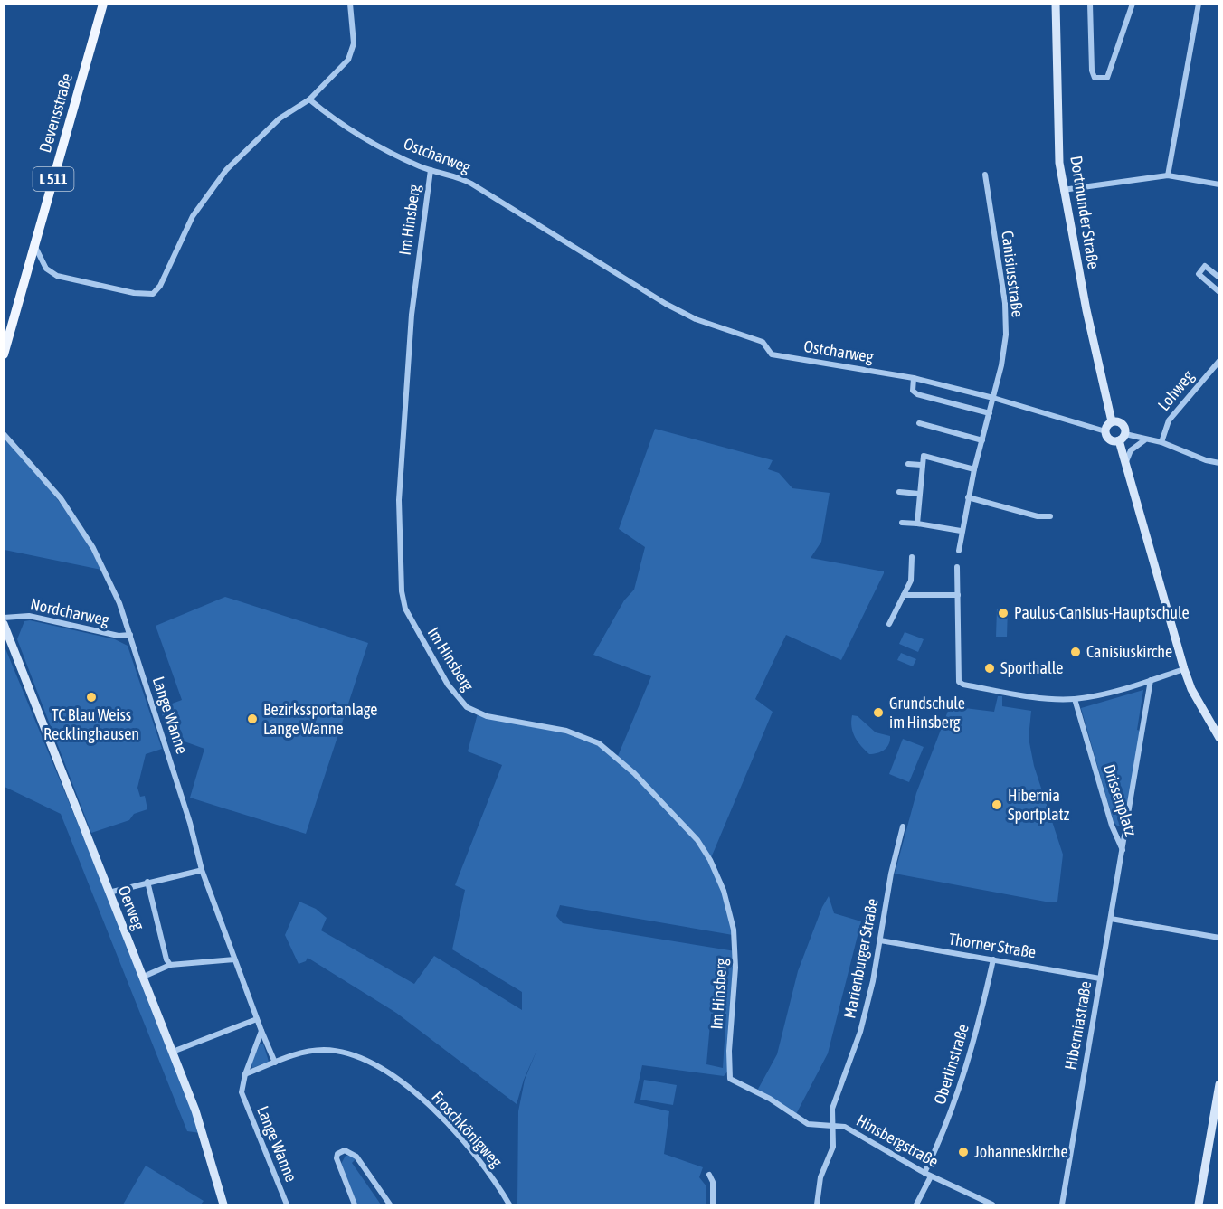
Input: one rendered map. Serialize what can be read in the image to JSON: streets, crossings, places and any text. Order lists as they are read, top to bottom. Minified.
{"streets":{"main road":["Devensstraße","L 511","Dortmunder Straße","Oerweg"],"street":["Ostcharweg","Im Hinsberg","Canisiusstraße","Lohweg","Nordcharweg","Lange Wanne","Drissenplatz","Thorner Straße","Marienburger Straße","Hiberniastraße","Oberlinstraße","Froschkönigweg","Hinsbergstraße"]},"crossings":[["Ostcharweg","Im Hinsberg"],["Ostcharweg","Canisiusstraße"],["Im Hinsberg","Hinsbergstraße"],["Nordcharweg","Lange Wanne"],["Lange Wanne","Froschkönigweg"],["Drissenplatz","Hiberniastraße"],["Thorner Straße","Marienburger Straße"],["Thorner Straße","Hiberniastraße"],["Thorner Straße","Oberlinstraße"],["Marienburger Straße","Hinsbergstraße"],["Oberlinstraße","Hinsbergstraße"]],"places":["Paulus-Canisius-Hauptschule","Canisiuskirche","Sporthalle","TC Blau Weiss Recklinghausen","Grundschule im Hinsberg","Bezirkssportanlage Lange Wanne","Hibernia Sportplatz","Johanneskirche"]}
